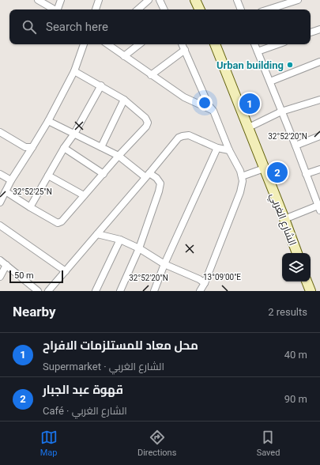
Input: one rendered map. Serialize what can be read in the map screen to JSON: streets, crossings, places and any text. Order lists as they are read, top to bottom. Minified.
{"streets":{"street":["الشارع الغربي"]},"places":["Urban building"],"scale_bar":"50 m","page":{"search":"Search here","pins":["1","2"],"scale":"50 m","heading":["Nearby","2 results"],"list":[{"mark":"1","name":"محل معاد للمستلزمات الافراح","note":"Supermarket · الشارع الغربي","value":"40 m"},{"mark":"2","name":"قهوة عبد الجبار","note":"Café · الشارع الغربي","value":"90 m"}],"nav":["Map","Directions","Saved"]},"coordinates":["32°52'20\"N","32°52'25\"N","13°09'00\"E"]}
